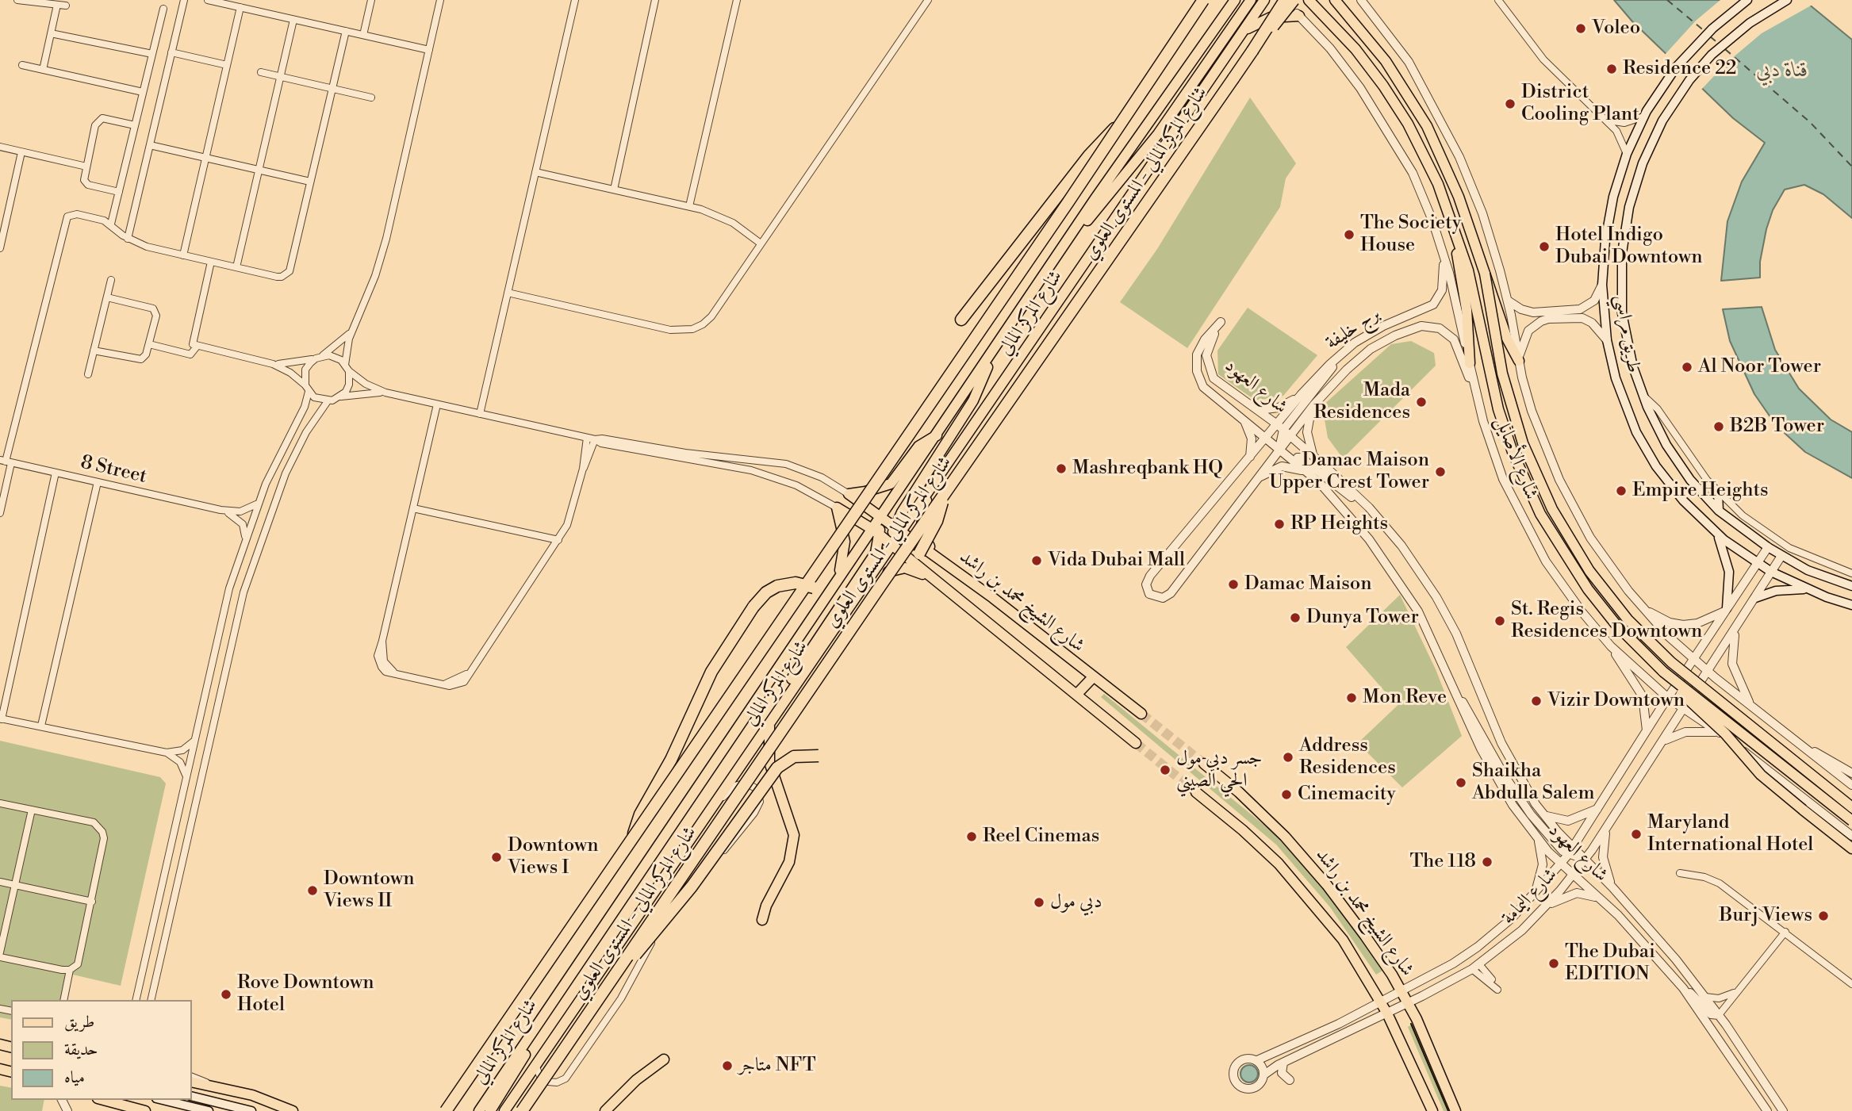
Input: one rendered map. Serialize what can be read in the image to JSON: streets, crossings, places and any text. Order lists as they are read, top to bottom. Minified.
{"streets":{"highway":["شارع المركز المالي - المستوى العلوي"],"main road":["شارع المركز المالي","طريق مراسي","شارع الأصايل","شارع الشيخ محمد بن راشد"],"street":["برج خليفة","شارع العهود","8 Street","شارع اليمامة"]},"crossings":[["شارع المركز المالي","شارع الشيخ محمد بن راشد"],["برج خليفة","شارع العهود"],["برج خليفة","شارع الأصايل"],["طريق مراسي","شارع اليمامة"],["شارع العهود","شارع اليمامة"],["شارع الأصايل","شارع اليمامة"],["شارع الشيخ محمد بن راشد","شارع اليمامة"]],"water":["قناة دبي"],"places":["Voleo","Residence 22","District Cooling Plant","The Society House","Hotel Indigo Dubai Downtown","Al Noor Tower","Mada Residences","B2B Tower","Mashreqbank HQ","Damac Maison Upper Crest Tower","Empire Heights","RP Heights","Vida Dubai Mall","Damac Maison","Dunya Tower","St. Regis Residences Downtown","Mon Reve","Vizir Downtown","Address Residences","جسر دبي مول الحي الصيني","Shaikha Abdulla Salem","Cinemacity","Maryland International Hotel","Reel Cinemas","Downtown Views I","The 118","Downtown Views II","دبي مول","Burj Views","The Dubai EDITION","Rove Downtown Hotel","متاجر NFT"],"legend":["طريق","حديقة","مياه"]}
